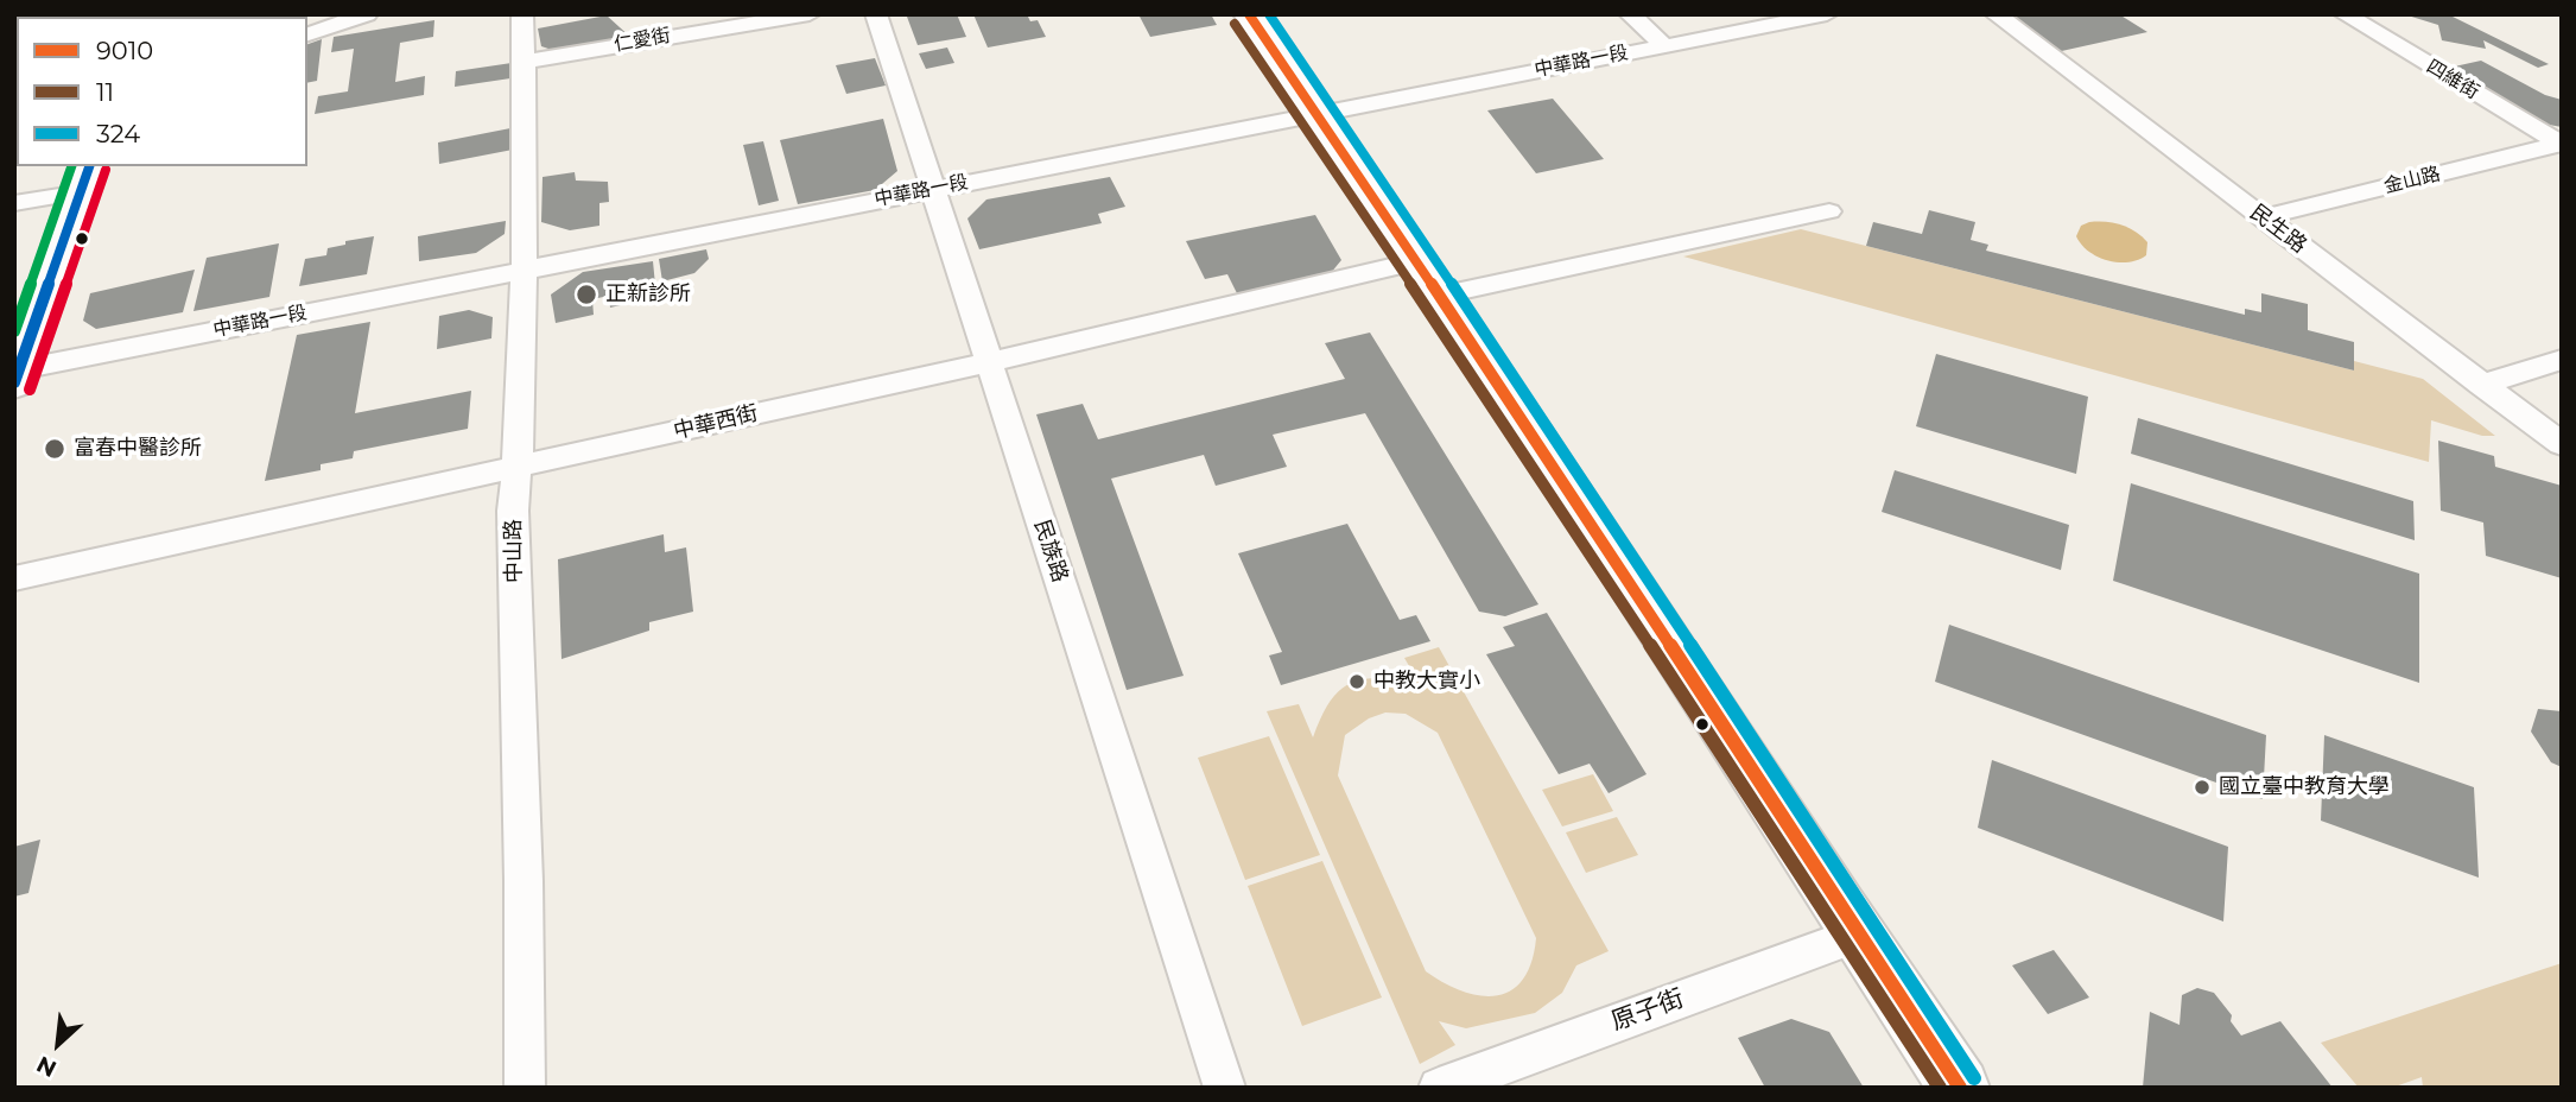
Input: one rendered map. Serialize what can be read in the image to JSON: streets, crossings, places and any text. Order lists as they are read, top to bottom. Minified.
{"streets":{"street":["仁愛街","中華路一段","四維街","金山路","民生路","中華西街","中山路","民族路","原子街"]},"crossings":[["仁愛街","中山路"],["中華路一段","中山路"],["中華路一段","民族路"],["四維街","金山路"],["金山路","民生路"],["中華西街","中山路"],["中華西街","民族路"]],"places":["正新診所","富春中醫診所","中教大實小","國立臺中教育大學"],"lines":["transit line 9010","transit line 324","transit line 11"],"legend":["9010","11","324"],"north":"bottom left"}
